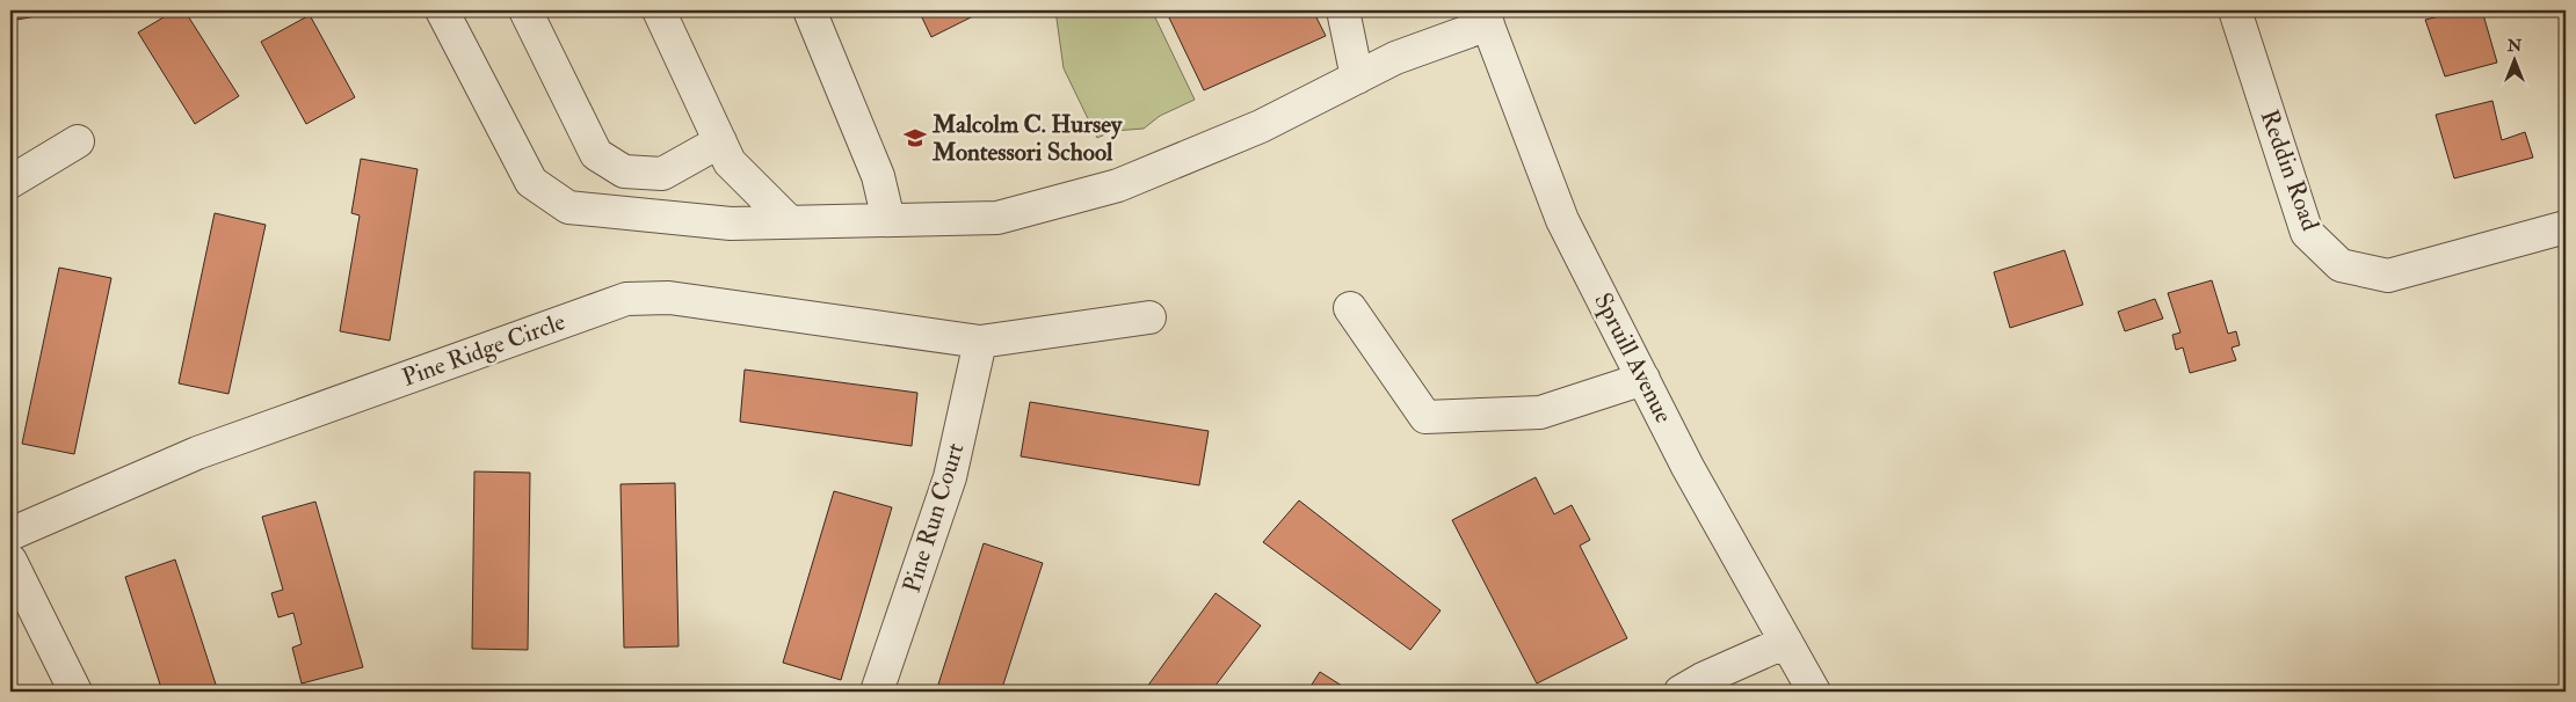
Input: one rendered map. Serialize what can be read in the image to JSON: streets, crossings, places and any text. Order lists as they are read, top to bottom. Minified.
{"streets":{"street":["Reddin Road","Pine Ridge Circle","Spruill Avenue","Pine Run Court"]},"crossings":[["Pine Ridge Circle","Pine Run Court"]],"places":{"school or university":["Malcolm C. Hursey Montessori School"]},"north":"top"}
